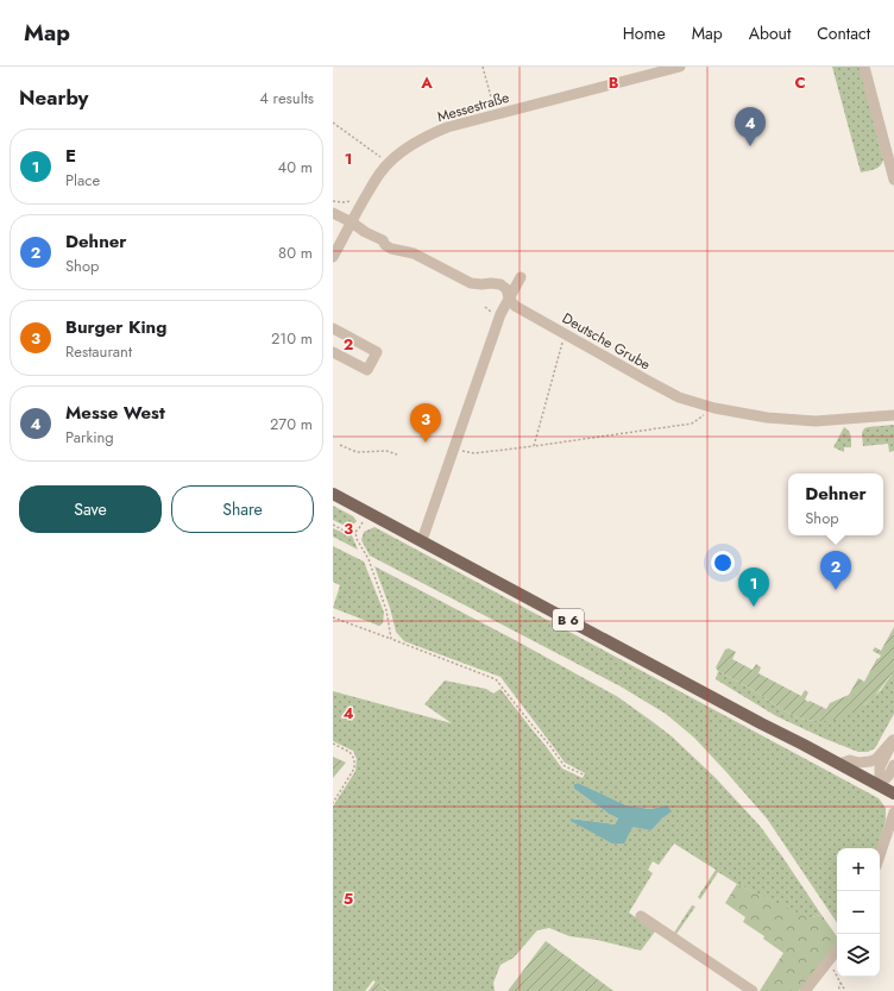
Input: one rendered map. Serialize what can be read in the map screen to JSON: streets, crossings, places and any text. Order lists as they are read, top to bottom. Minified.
{"streets":{"main road":["B 6"],"street":["Messestraße","Deutsche Grube"]},"crossings":[["Messestraße","Deutsche Grube"]],"page":{"header":"Map","nav":["Home","Map","About","Contact"],"heading":["Nearby","4 results"],"pins":["4","3","2","1"],"list":[{"mark":"1","name":"E","note":"Place","value":"40 m"},{"mark":"2","name":"Dehner","note":"Shop","value":"80 m"},{"mark":"3","name":"Burger King","note":"Restaurant","value":"210 m"},{"mark":"4","name":"Messe West","note":"Parking","value":"270 m"}],"buttons":["Save","Share"],"popup":["Dehner","Shop"],"map_buttons":["+","−"]},"grid":{"columns":["A","B","C"],"rows":["1","2","3","4","5"]}}
